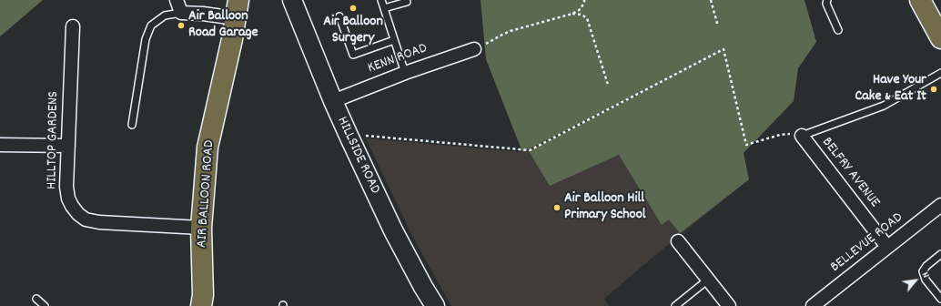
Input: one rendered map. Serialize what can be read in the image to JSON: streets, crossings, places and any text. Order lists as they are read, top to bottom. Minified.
{"streets":{"main road":["AIR BALLOON ROAD"],"street":["KENN ROAD","HILLTOP GARDENS","HILLSIDE ROAD","BELFRY AVENUE","BELLEVUE ROAD"]},"crossings":[["KENN ROAD","HILLSIDE ROAD"],["HILLTOP GARDENS","AIR BALLOON ROAD"],["BELFRY AVENUE","BELLEVUE ROAD"]],"places":["Air Balloon Surgery","Air Balloon Road Garage","Have Your Cake & Eat It","Air Balloon Hill Primary School"],"north":"top right"}
